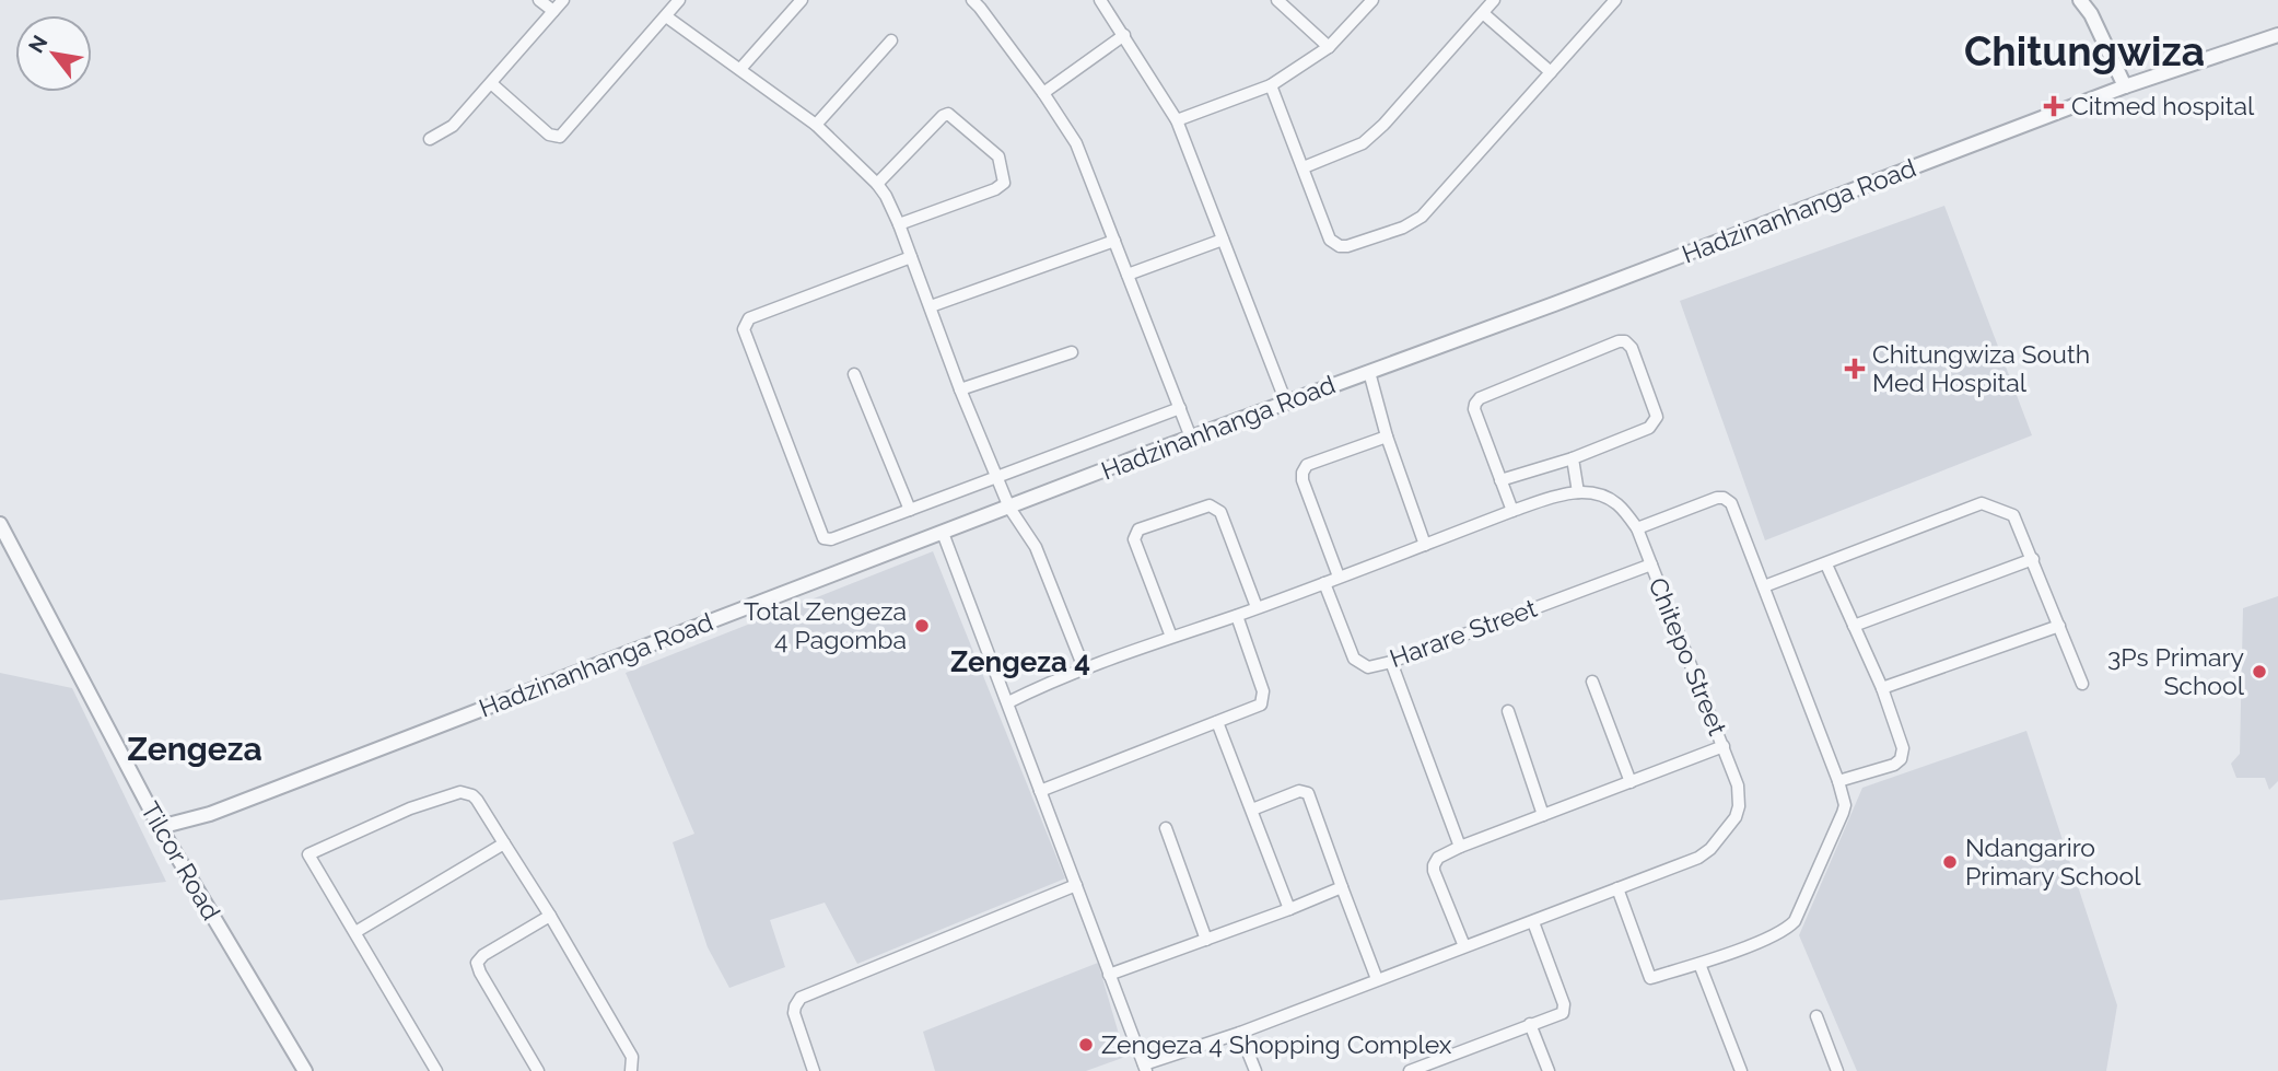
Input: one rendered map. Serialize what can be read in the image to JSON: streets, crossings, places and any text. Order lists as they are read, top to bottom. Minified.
{"streets":{"street":["Hadzinanhanga Road","Harare Street","Chitepo Street","Tilcor Road"]},"crossings":[["Hadzinanhanga Road","Tilcor Road"],["Harare Street","Chitepo Street"]],"districts":["Chitungwiza","Zengeza 4","Zengeza"],"places":{"health":["Citmed hospital","Chitungwiza South Med Hospital"],"other":["Total Zengeza 4 Pagomba","3Ps Primary School","Ndangariro Primary School","Zengeza 4 Shopping Complex"]},"north":"top left"}
